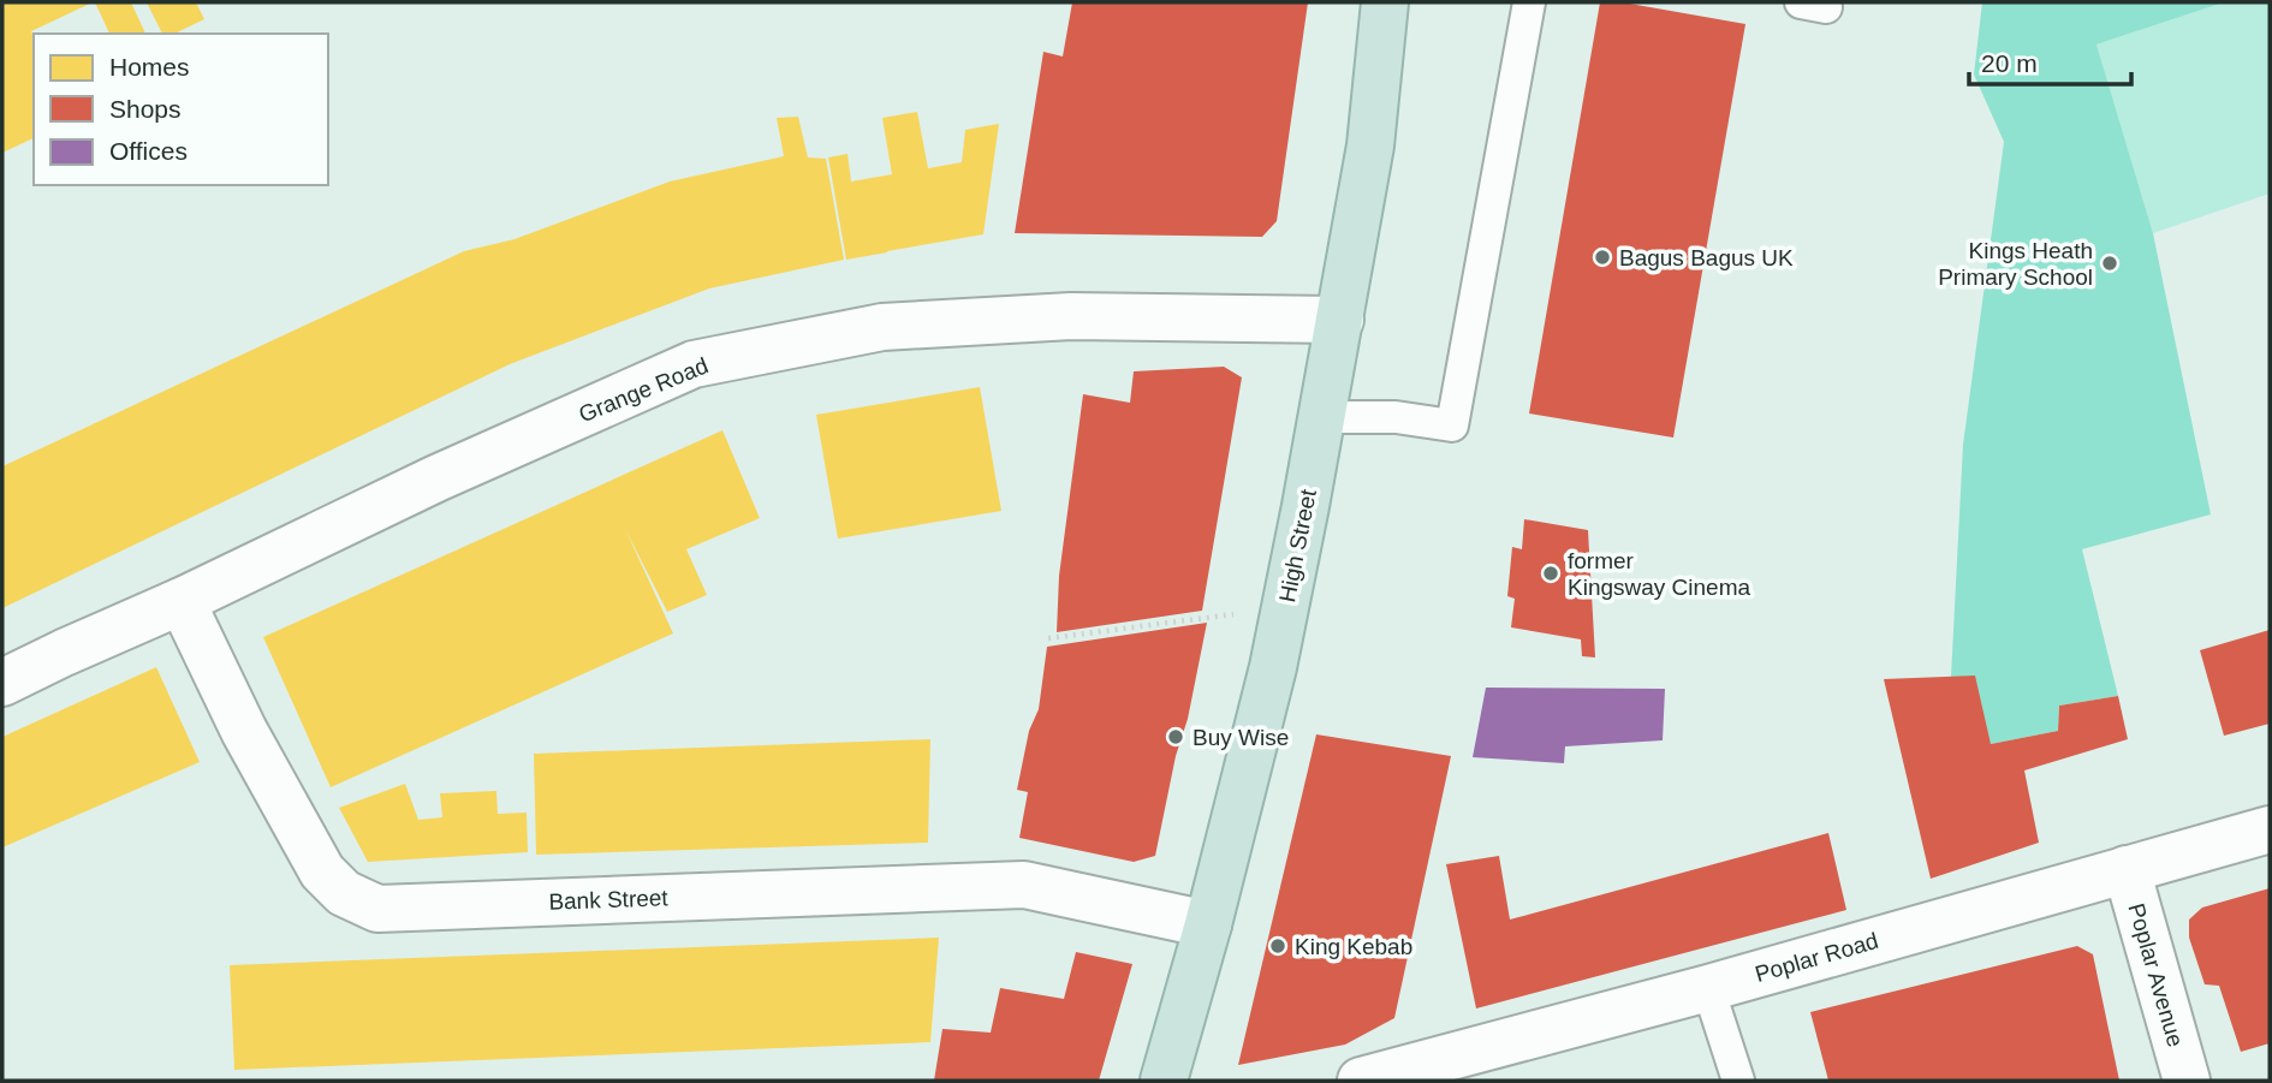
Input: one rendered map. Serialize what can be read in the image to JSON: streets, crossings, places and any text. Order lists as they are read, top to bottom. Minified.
{"streets":{"highway":["High Street"],"street":["Grange Road","Bank Street","Poplar Road","Poplar Avenue"]},"crossings":[["Grange Road","High Street"],["Grange Road","Bank Street"],["High Street","Bank Street"],["Poplar Road","Poplar Avenue"]],"places":["Bagus Bagus UK","Kings Heath Primary School","former Kingsway Cinema","Buy Wise","King Kebab"],"legend":["Homes","Shops","Offices"],"scale_bar":"20 m"}
